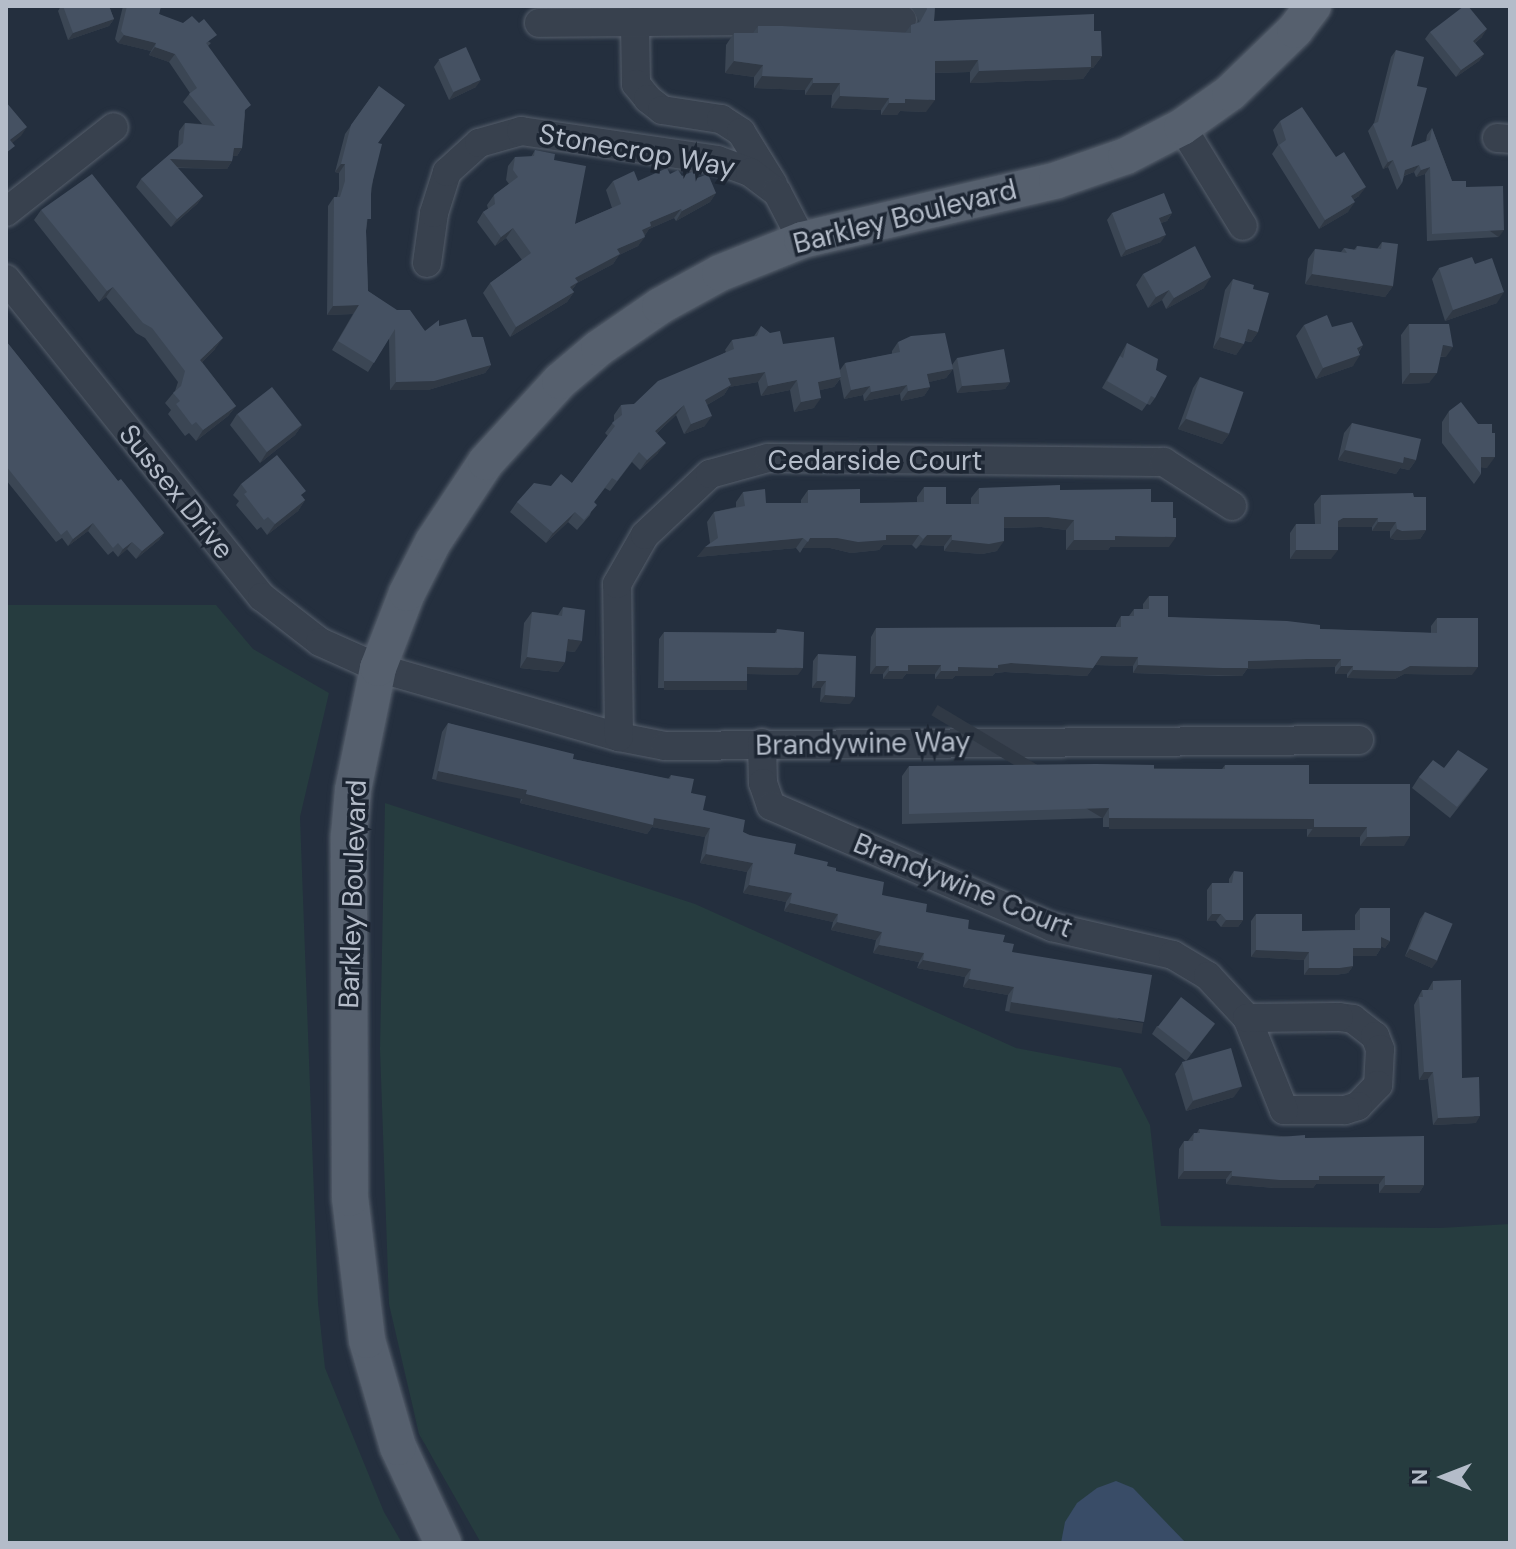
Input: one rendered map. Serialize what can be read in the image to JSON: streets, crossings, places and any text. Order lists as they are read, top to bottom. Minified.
{"streets":{"main road":["Barkley Boulevard"],"street":["Stonecrop Way","Cedarside Court","Sussex Drive","Brandywine Way","Brandywine Court"]},"crossings":[["Stonecrop Way","Barkley Boulevard"],["Barkley Boulevard","Sussex Drive"],["Barkley Boulevard","Brandywine Way"],["Cedarside Court","Brandywine Way"],["Sussex Drive","Brandywine Way"],["Brandywine Way","Brandywine Court"]],"north":"left"}
